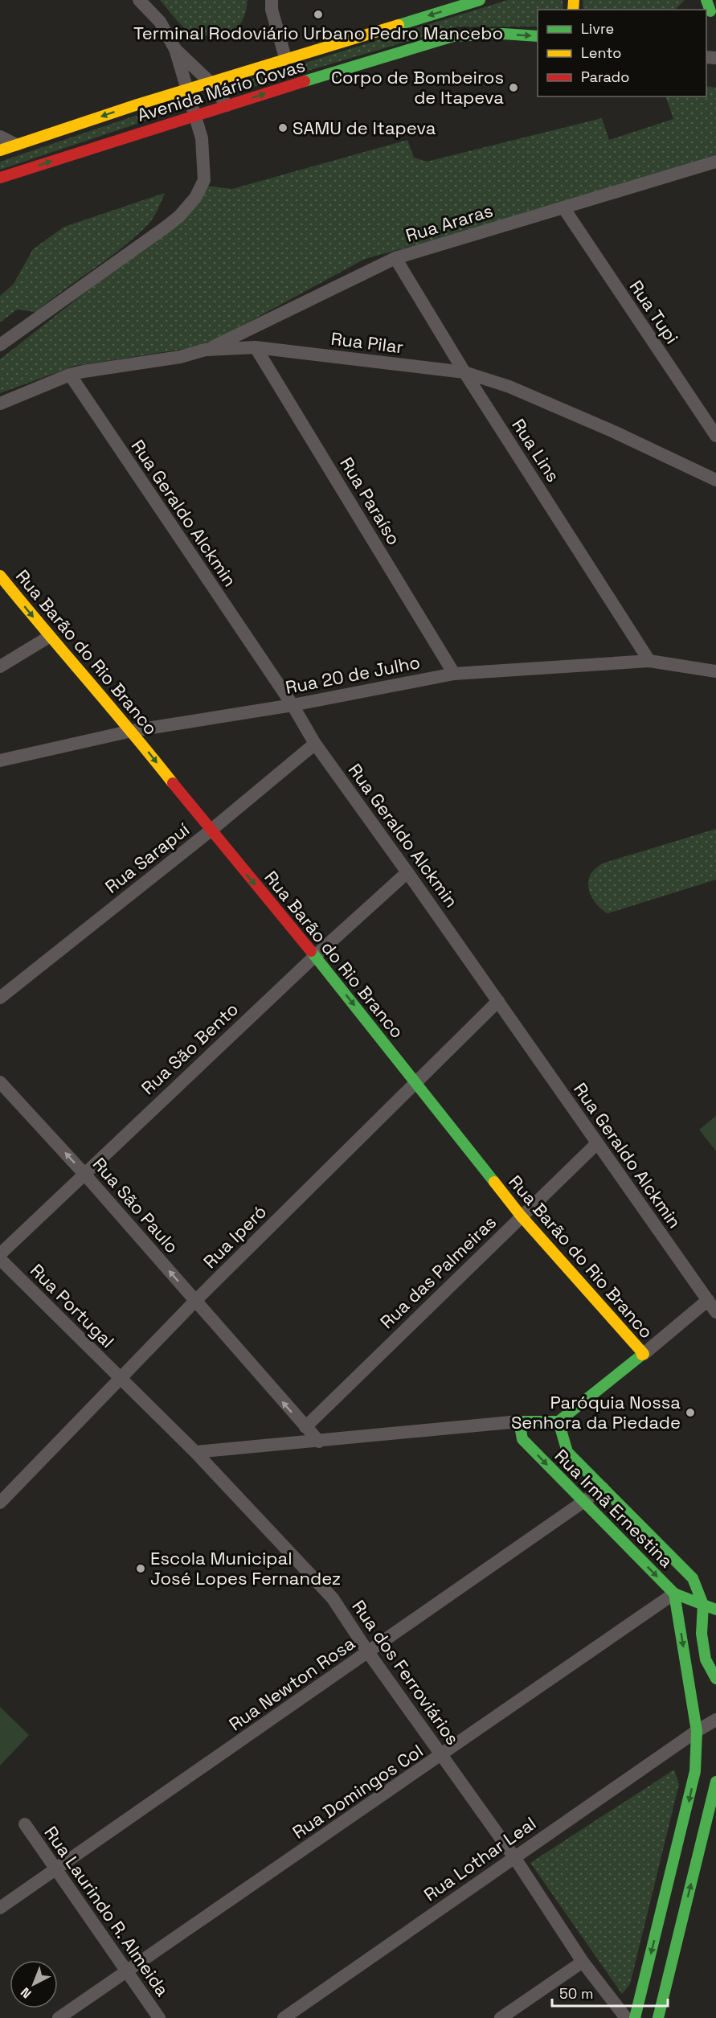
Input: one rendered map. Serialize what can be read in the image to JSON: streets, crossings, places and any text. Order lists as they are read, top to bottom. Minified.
{"streets":{"street":["Avenida Mário Covas","Rua Araras","Rua Tupi","Rua Pilar","Rua Lins","Rua Paraíso","Rua Geraldo Alckmin","Rua Barão do Rio Branco","Rua 20 de Julho","Rua Sarapuí","Rua São Bento","Rua São Paulo","Rua Iperó","Rua das Palmeiras","Rua Portugal","Rua Irmã Ernestina","Rua dos Ferroviários","Rua Newton Rosa","Rua Domingos Col","Rua Lothar Leal","Rua Laurindo R. Almeida"]},"crossings":[["Rua Araras","Rua Tupi"],["Rua Araras","Rua Pilar"],["Rua Araras","Rua Lins"],["Rua Pilar","Rua Lins"],["Rua Pilar","Rua Paraíso"],["Rua Pilar","Rua Geraldo Alckmin"],["Rua Lins","Rua 20 de Julho"],["Rua Paraíso","Rua 20 de Julho"],["Rua Geraldo Alckmin","Rua 20 de Julho"],["Rua Geraldo Alckmin","Rua Sarapuí"],["Rua Geraldo Alckmin","Rua São Bento"],["Rua Geraldo Alckmin","Rua Iperó"],["Rua Geraldo Alckmin","Rua das Palmeiras"],["Rua Barão do Rio Branco","Rua 20 de Julho"],["Rua Barão do Rio Branco","Rua Sarapuí"],["Rua Barão do Rio Branco","Rua São Bento"],["Rua Barão do Rio Branco","Rua Iperó"],["Rua Barão do Rio Branco","Rua das Palmeiras"],["Rua São Bento","Rua São Paulo"],["Rua São Paulo","Rua Iperó"],["Rua São Paulo","Rua das Palmeiras"],["Rua Iperó","Rua Portugal"],["Rua Iperó","Rua dos Ferroviários"],["Rua Portugal","Rua dos Ferroviários"],["Rua Irmã Ernestina","Rua Newton Rosa"],["Rua Irmã Ernestina","Rua Domingos Col"],["Rua dos Ferroviários","Rua Newton Rosa"],["Rua dos Ferroviários","Rua Domingos Col"],["Rua dos Ferroviários","Rua Lothar Leal"],["Rua Newton Rosa","Rua Laurindo R. Almeida"],["Rua Domingos Col","Rua Laurindo R. Almeida"]],"one_way":["Rua Barão do Rio Branco","Rua São Paulo"],"places":["Terminal Rodoviário Urbano Pedro Mancebo","Corpo de Bombeiros de Itapeva","SAMU de Itapeva","Paróquia Nossa Senhora da Piedade","Escola Municipal José Lopes Fernandez"],"legend":["Livre","Lento","Parado"],"scale_bar":"50 m","north":"bottom left"}
